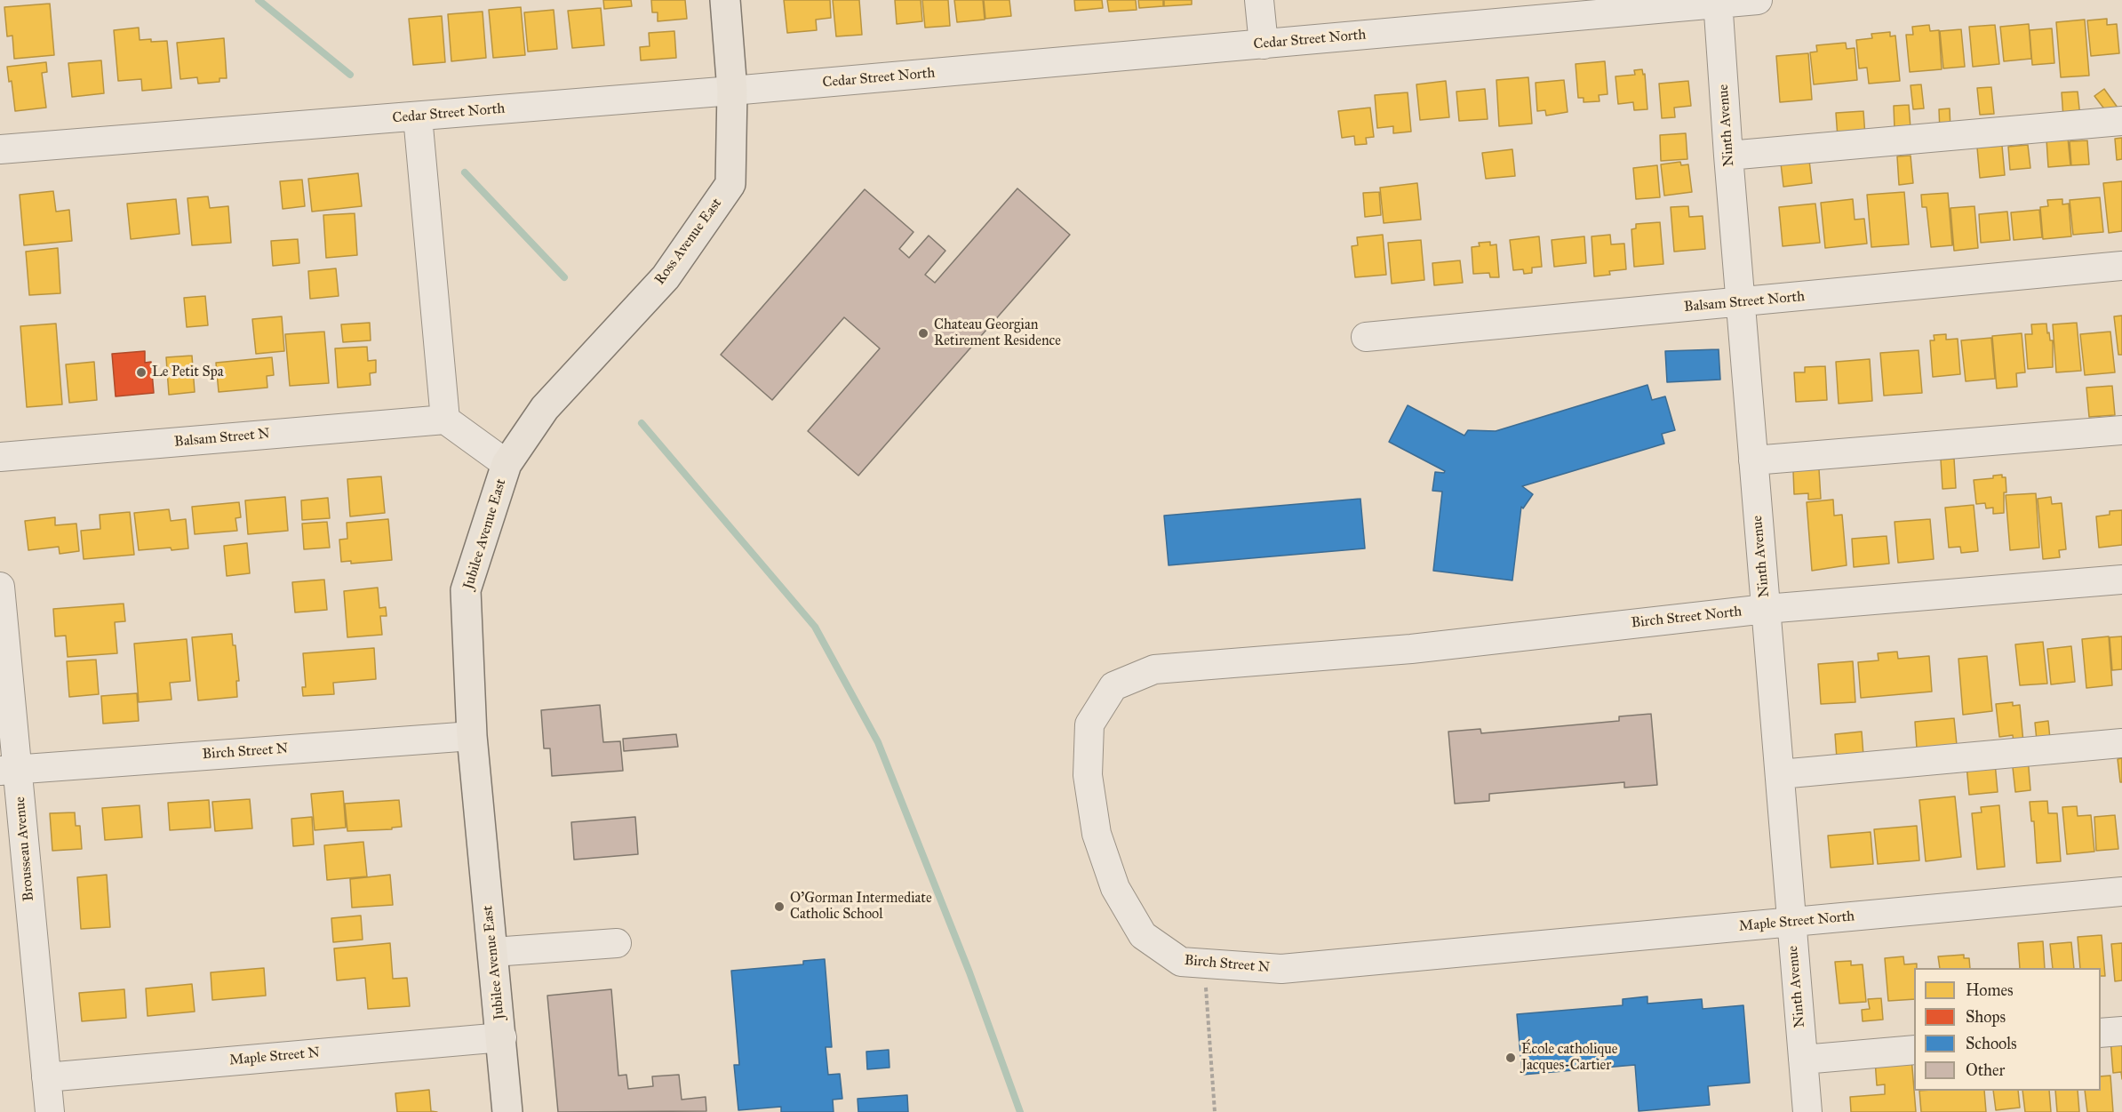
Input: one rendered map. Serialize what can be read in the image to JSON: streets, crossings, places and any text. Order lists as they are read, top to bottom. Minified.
{"streets":{"main road":["Ross Avenue East","Jubilee Avenue East"],"street":["Cedar Street North","Ninth Avenue","Balsam Street North","Balsam Street N","Birch Street North","Birch Street N","Brousseau Avenue","Maple Street North","Maple Street N"]},"crossings":[["Cedar Street North","Ninth Avenue"],["Cedar Street North","Ross Avenue East"],["Ninth Avenue","Balsam Street North"],["Ninth Avenue","Birch Street North"],["Ninth Avenue","Maple Street North"],["Ross Avenue East","Jubilee Avenue East"],["Balsam Street N","Jubilee Avenue East"],["Jubilee Avenue East","Birch Street N"],["Jubilee Avenue East","Maple Street N"],["Birch Street North","Birch Street N"],["Birch Street N","Brousseau Avenue"],["Birch Street N","Maple Street North"],["Brousseau Avenue","Maple Street N"]],"places":["Chateau Georgian Retirement Residence","Le Petit Spa","O'Gorman Intermediate Catholic School","École catholique Jacques-Cartier"],"legend":["Homes","Shops","Schools","Other"]}
